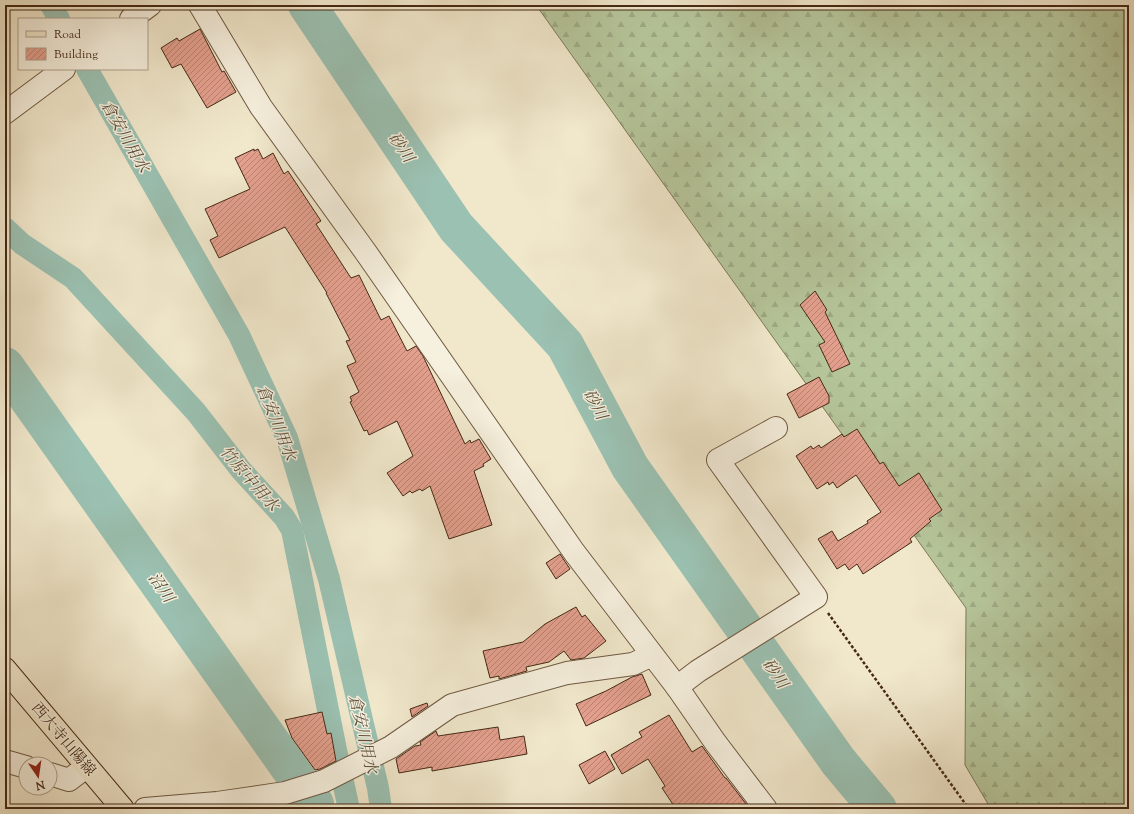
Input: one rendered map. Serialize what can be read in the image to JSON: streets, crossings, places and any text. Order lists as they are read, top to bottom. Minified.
{"streets":{"main road":["西大寺山陽線"]},"water":["倉安川用水","砂川","竹原中用水","沼川"],"legend":["Road","Building"],"north":"bottom"}
